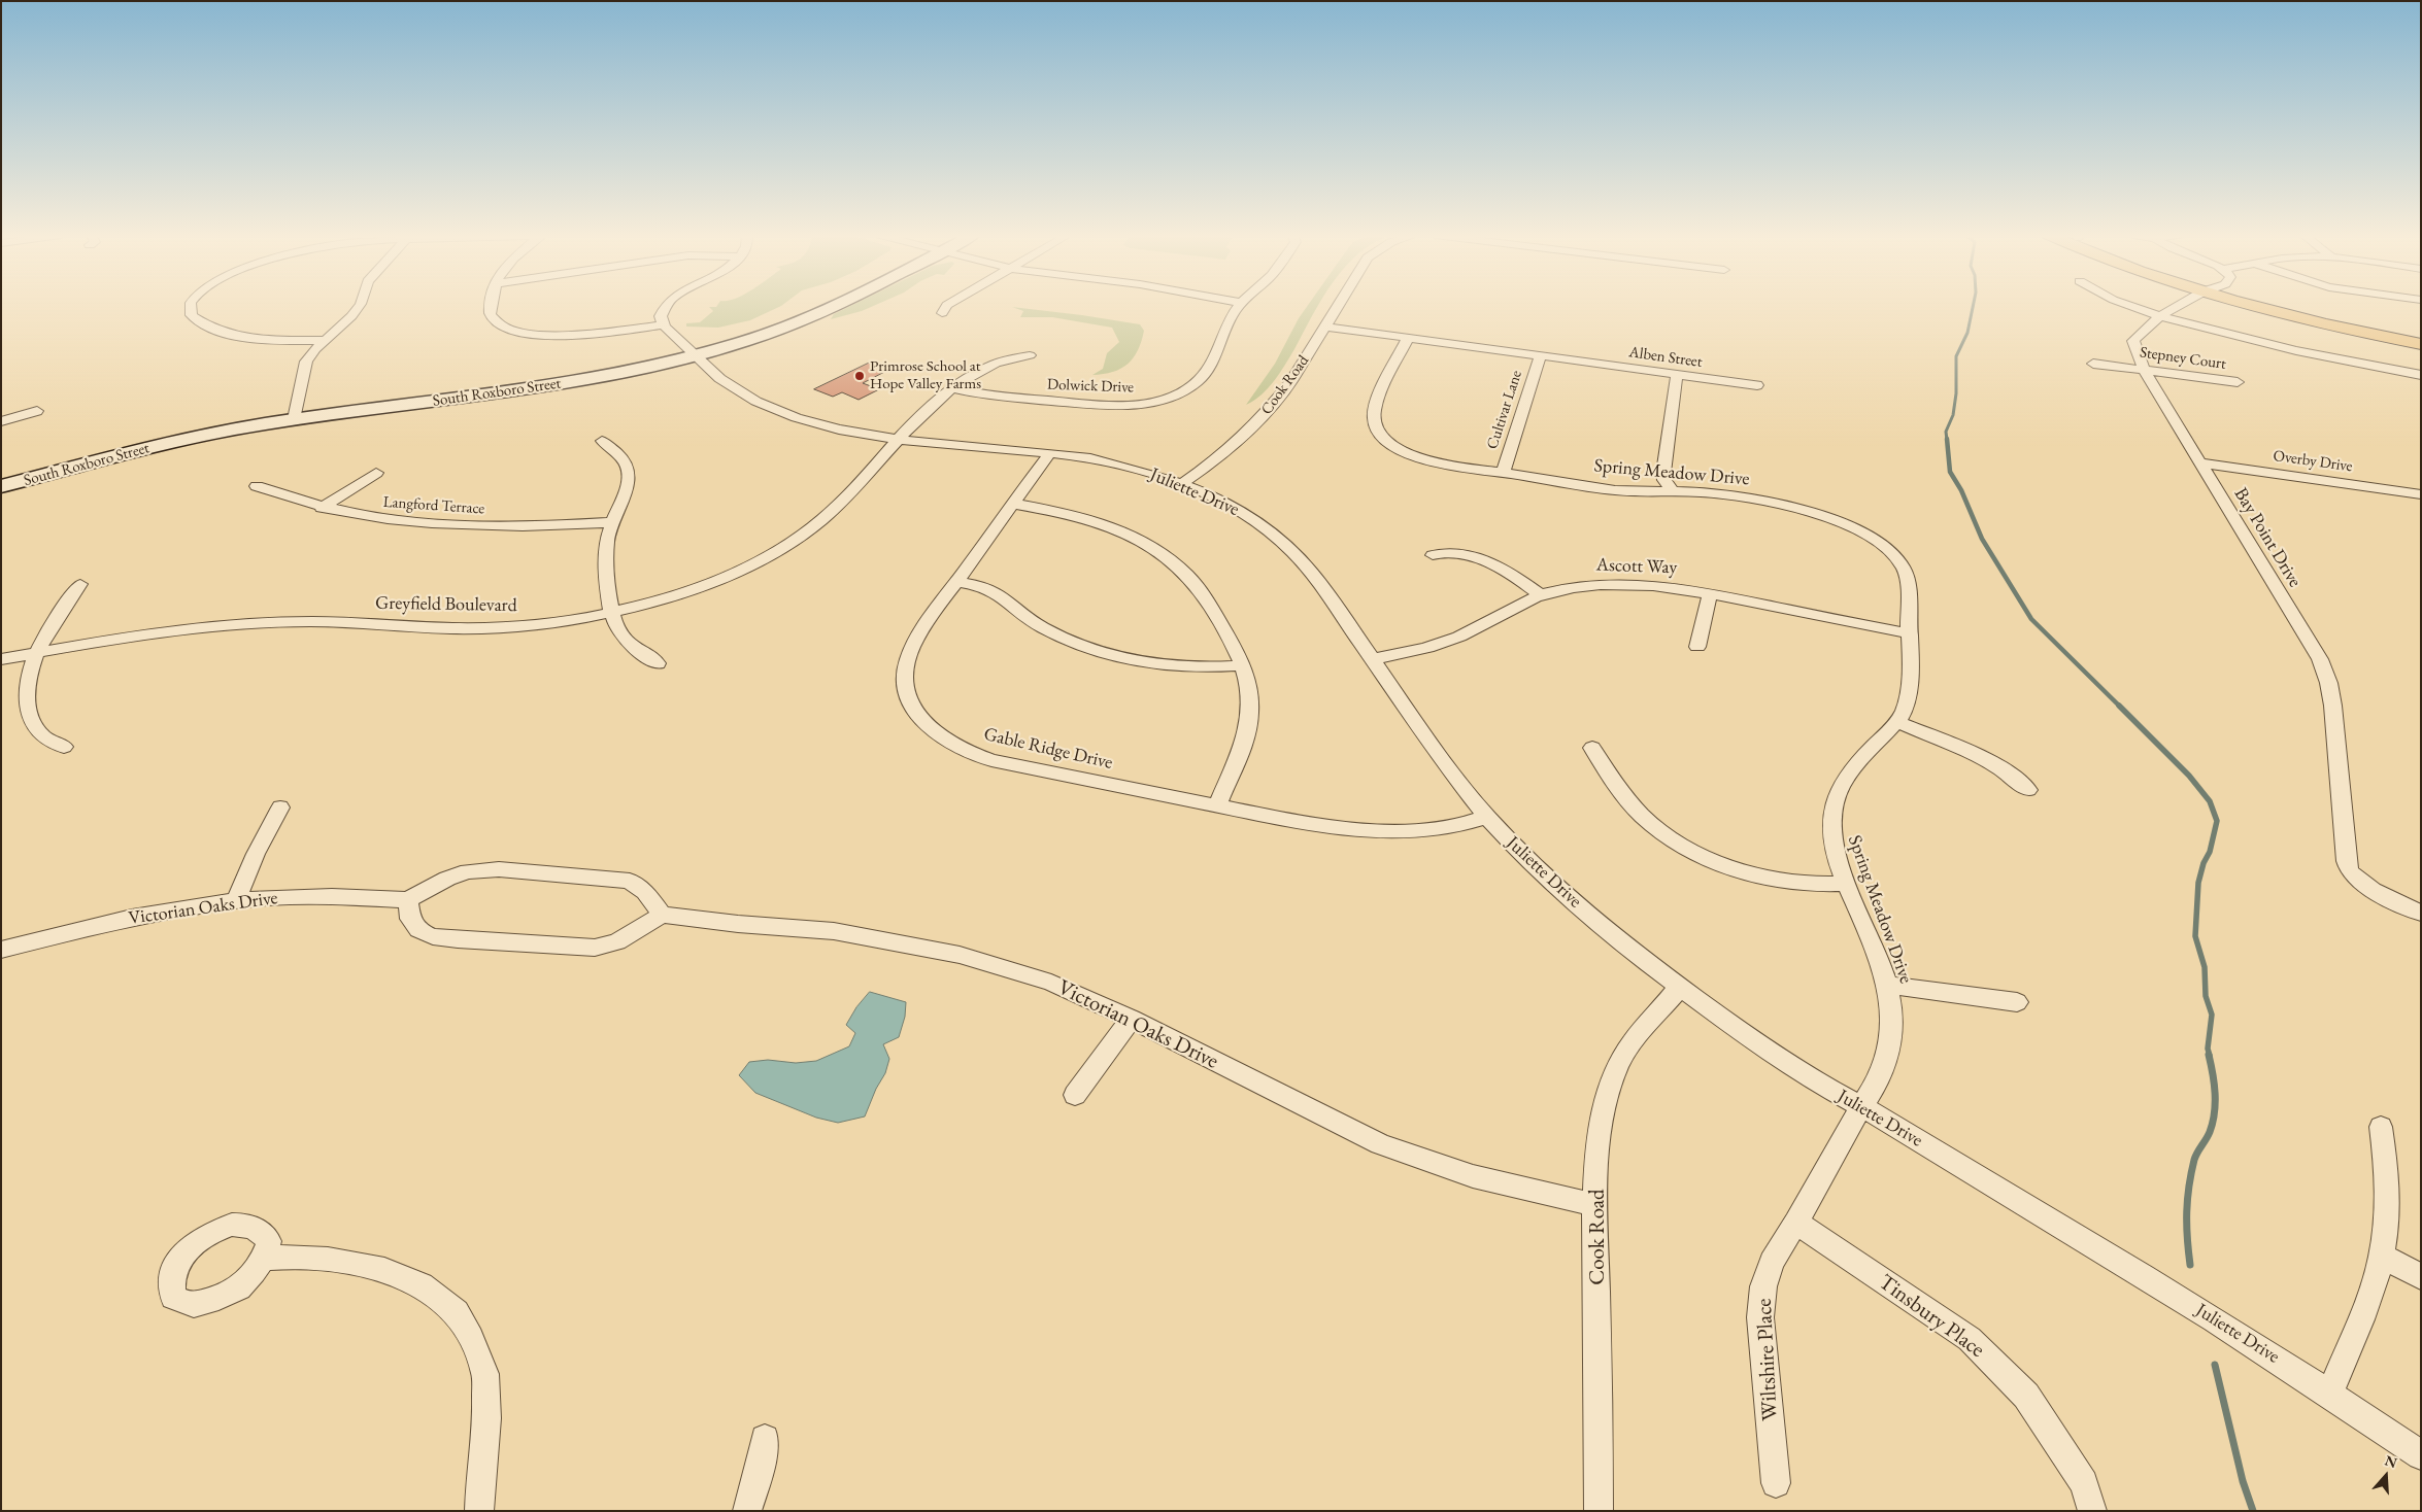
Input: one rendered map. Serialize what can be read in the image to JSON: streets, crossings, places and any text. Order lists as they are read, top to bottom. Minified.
{"streets":{"street":["Alben Street","Stepney Court","Cook Road","Dolwick Drive","South Roxboro Street","Cultivar Lane","Overby Drive","Spring Meadow Drive","Juliette Drive","Langford Terrace","Bay Point Drive","Ascott Way","Greyfield Boulevard","Gable Ridge Drive","Victorian Oaks Drive","Tinsbury Place","Wiltshire Place"]},"crossings":[["Alben Street","Cook Road"],["Alben Street","Cultivar Lane"],["Alben Street","Spring Meadow Drive"],["Stepney Court","Bay Point Drive"],["Cook Road","Juliette Drive"],["Cook Road","Victorian Oaks Drive"],["Dolwick Drive","Greyfield Boulevard"],["South Roxboro Street","Juliette Drive"],["Cultivar Lane","Spring Meadow Drive"],["Overby Drive","Bay Point Drive"],["Spring Meadow Drive","Juliette Drive"],["Spring Meadow Drive","Ascott Way"],["Spring Meadow Drive","Wiltshire Place"],["Juliette Drive","Ascott Way"],["Juliette Drive","Greyfield Boulevard"],["Juliette Drive","Gable Ridge Drive"],["Juliette Drive","Wiltshire Place"],["Tinsbury Place","Wiltshire Place"]],"places":["Primrose School at Hope Valley Farms"],"north":"top"}
